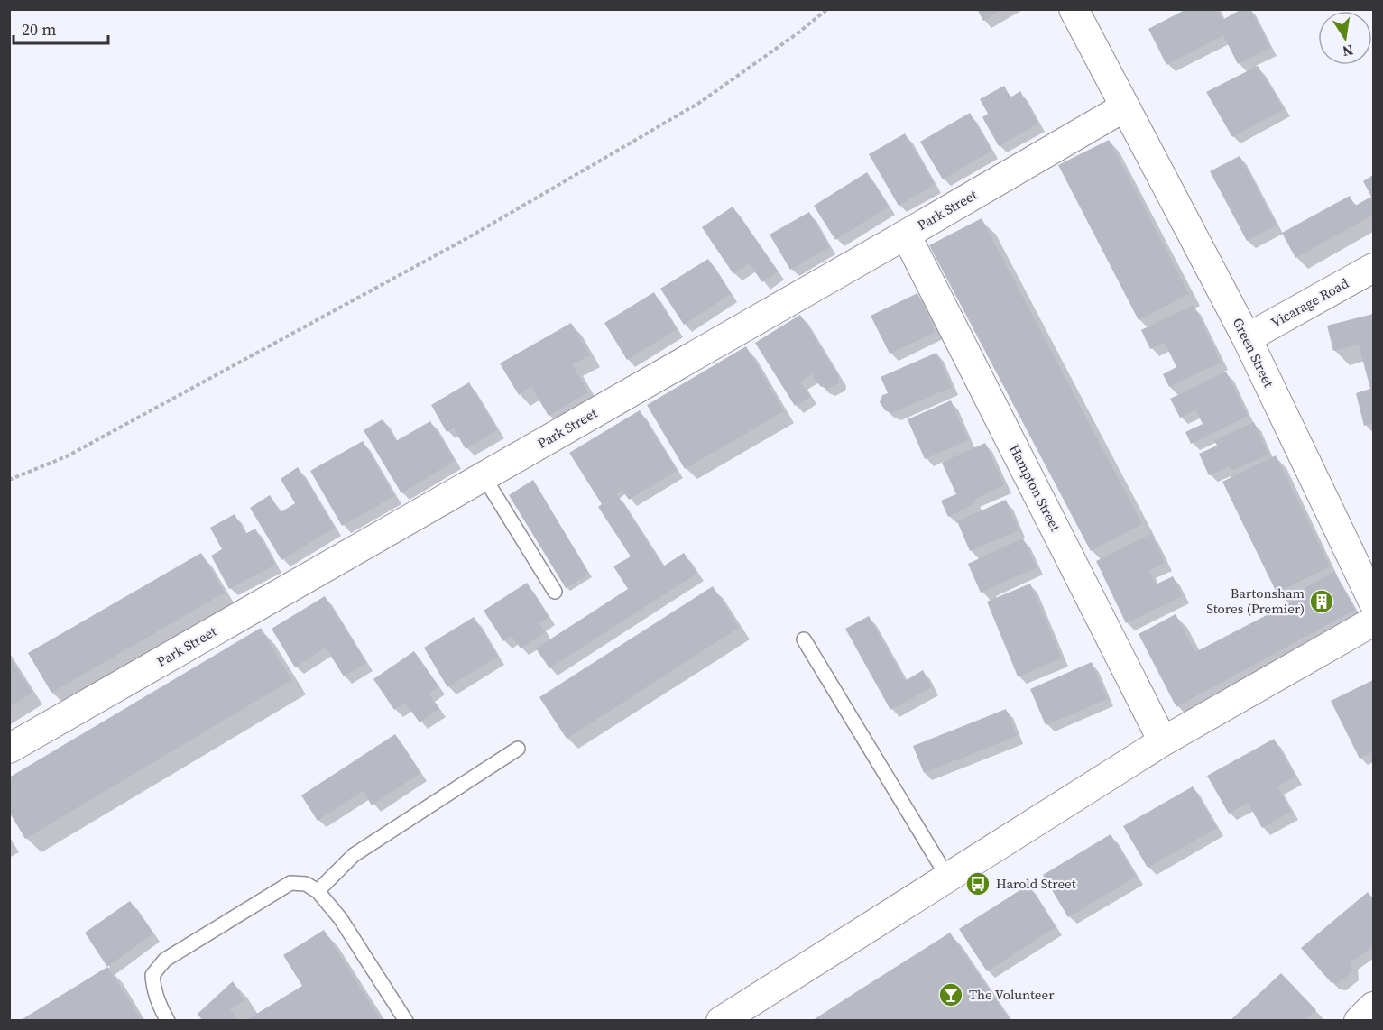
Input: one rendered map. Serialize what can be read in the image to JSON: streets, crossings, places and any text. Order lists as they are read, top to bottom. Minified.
{"streets":{"street":["Park Street","Vicarage Road","Green Street","Hampton Street"]},"crossings":[["Park Street","Green Street"],["Park Street","Hampton Street"],["Vicarage Road","Green Street"]],"places":{"building":["Bartonsham Stores (Premier)"],"bus stop":["Harold Street"],"bar":["The Volunteer"]},"scale_bar":"20 m","north":"bottom"}
